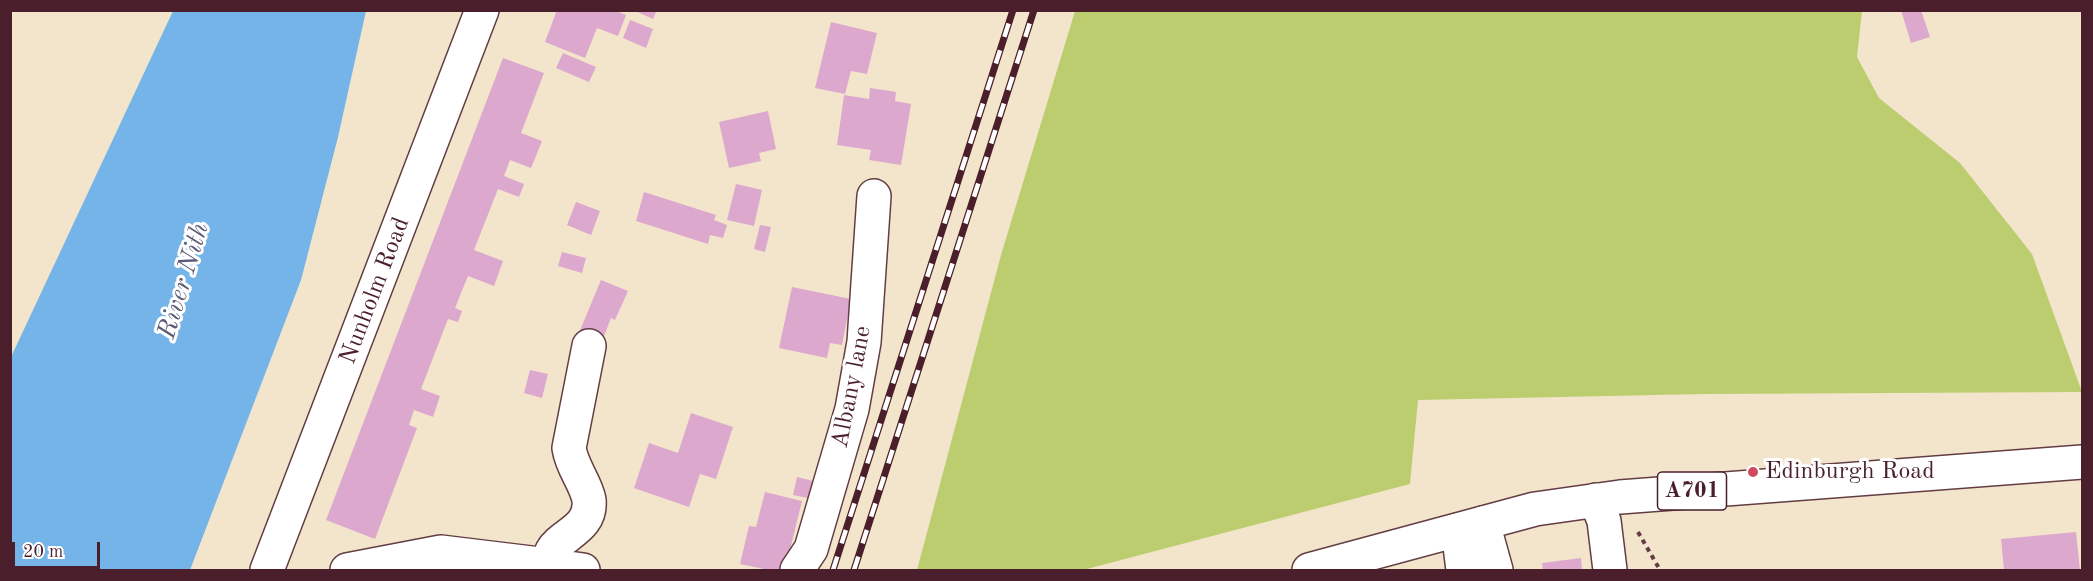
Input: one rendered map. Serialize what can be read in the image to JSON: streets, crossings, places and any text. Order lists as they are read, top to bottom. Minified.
{"streets":{"main road":["Nunholm Road","Albany lane","A701"]},"water":["River Nith"],"places":["Edinburgh Road"],"scale_bar":"20 m"}
